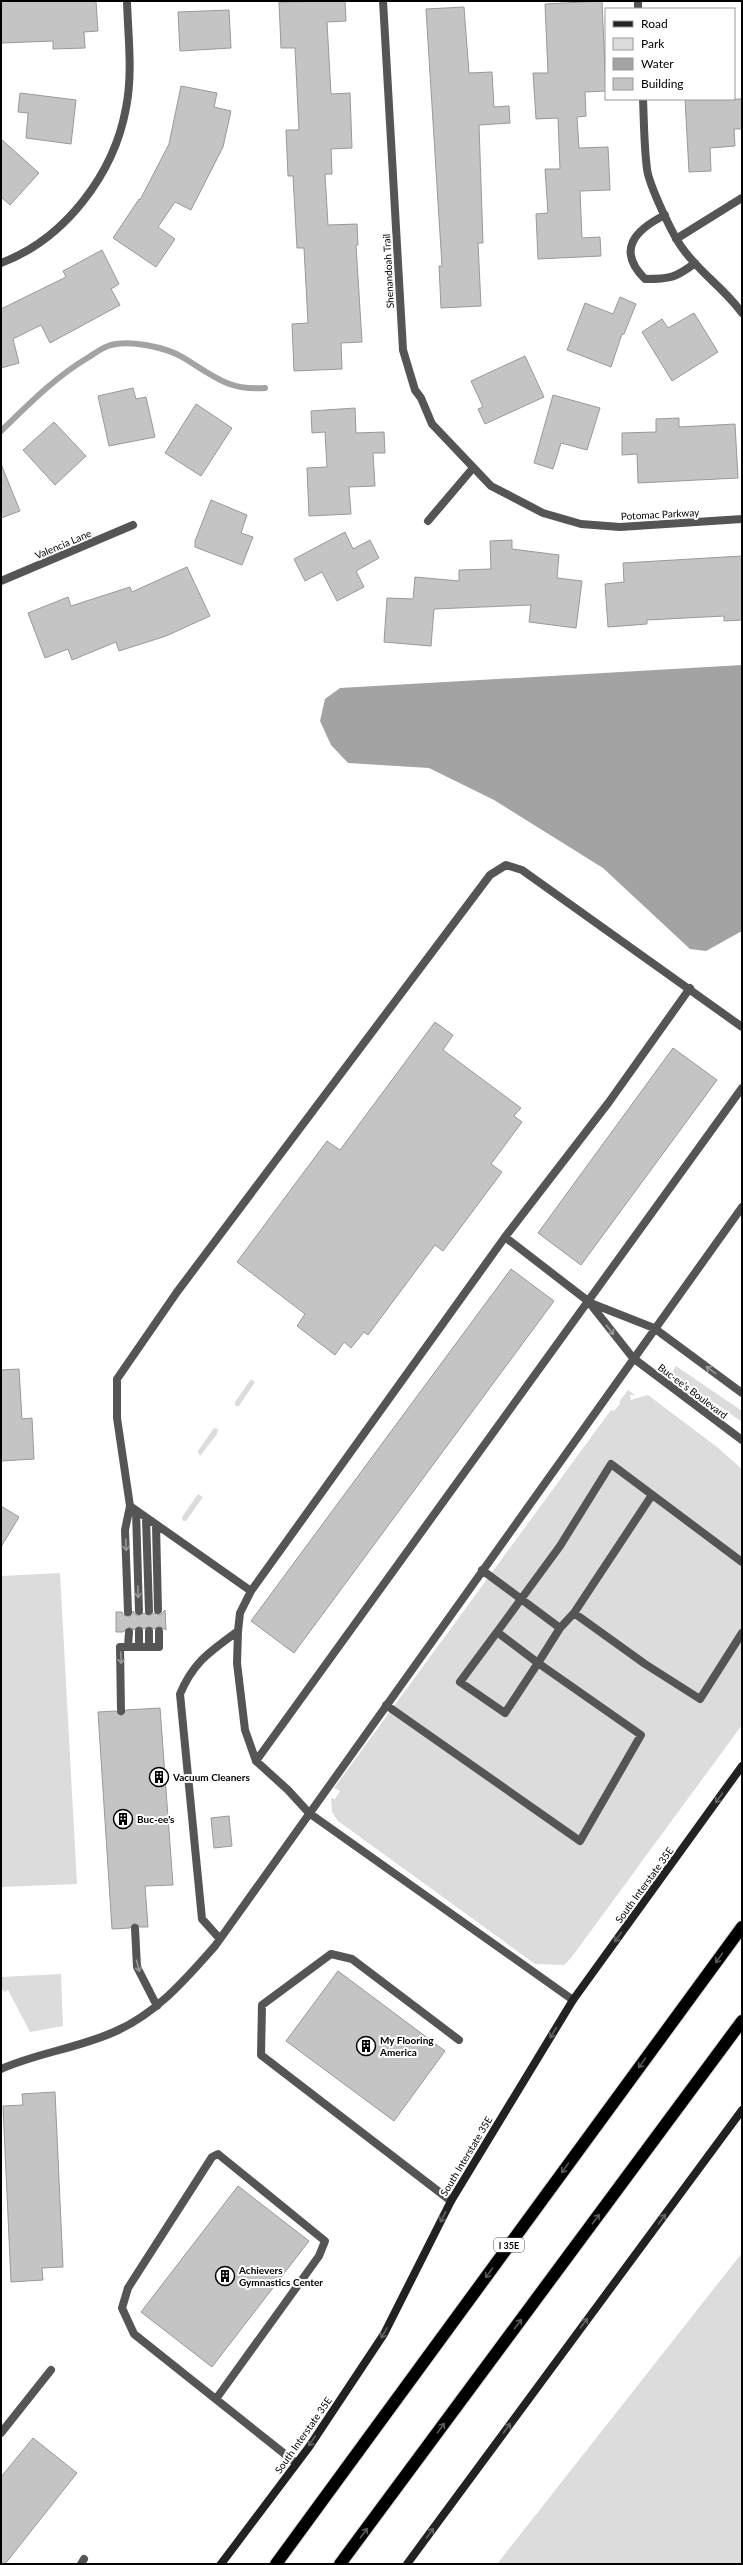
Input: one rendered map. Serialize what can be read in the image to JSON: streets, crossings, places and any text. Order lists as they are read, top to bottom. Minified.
{"streets":{"highway":["I 35E"],"main road":["South Interstate 35E"],"street":["Shenandoah Trail","Potomac Parkway","Valencia Lane","Buc-ee's Boulevard"]},"crossings":[["Shenandoah Trail","Potomac Parkway"]],"one_way":["South Interstate 35E"],"places":{"building":["Vacuum Cleaners","Buc-ee's","My Flooring America","Achievers Gymnastics Center"]},"legend":["Road","Park","Water","Building"]}
